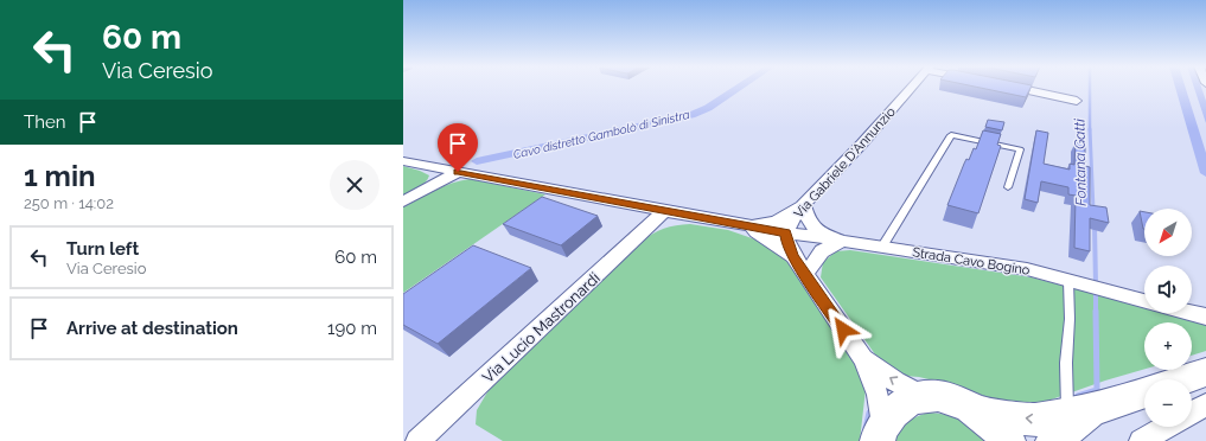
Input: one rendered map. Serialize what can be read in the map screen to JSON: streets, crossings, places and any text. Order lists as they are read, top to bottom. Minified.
{"streets":{"street":["Via Gabriele D'Annunzio","Strada Cavo Bogino","Via Lucio Mastronardi"]},"crossings":[["Via Gabriele D'Annunzio","Strada Cavo Bogino"],["Strada Cavo Bogino","Via Lucio Mastronardi"]],"water":["Cavo distretto Gambolò di Sinistra","Fontana Gatti"],"north":"bottom left","page":{"turn":["60 m","Via Ceresio"],"then":"Then","heading":["1 min","250 m · 14:02"],"map_buttons":["+","−"],"list":[{"name":"Turn left","note":"Via Ceresio","value":"60 m"},{"name":"Arrive at destination","value":"190 m"}]}}
